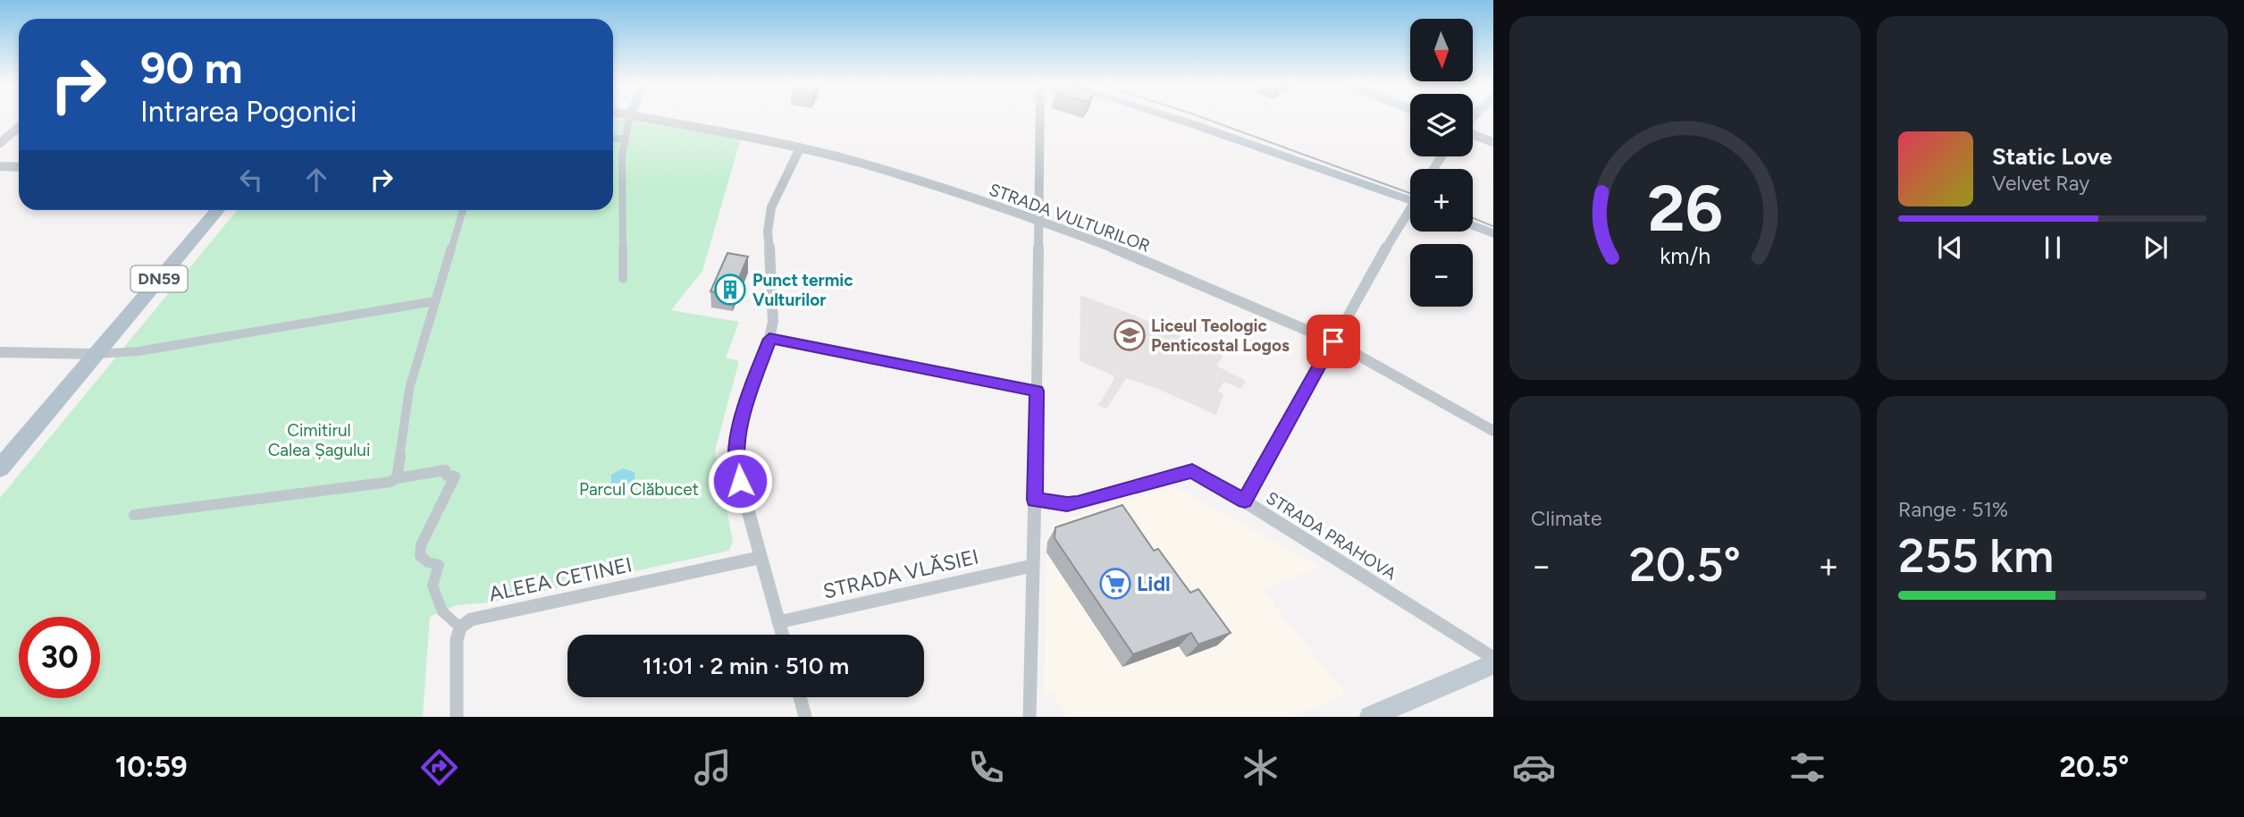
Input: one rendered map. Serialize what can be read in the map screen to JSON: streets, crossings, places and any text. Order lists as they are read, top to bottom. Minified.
{"streets":{"main road":["DN59"],"street":["STRADA VULTURILOR","STRADA PRAHOVA","STRADA VLĂSIEI","ALEEA CETINEI"]},"parks":["Cimitirul Calea Șagului","Parcul Clăbucet"],"places":{"building":["Punct termic Vulturilor"],"school or university":["Liceul Teologic Penticostal Logos"],"supermarket":["Lidl"]},"north":"bottom","page":{"map_buttons":["+","−"],"turn":["90 m","Intrarea Pogonici"],"song":["Static Love","Velvet Ray"],"tile":["Climate",["Range · 51%","255 km"]],"heat":["−","20.5°","+"],"limit":"30","trip":"11:01 · 2 min · 510 m","tabs":["10:59","20.5°"],"gauge":["26","km/h"]}}
